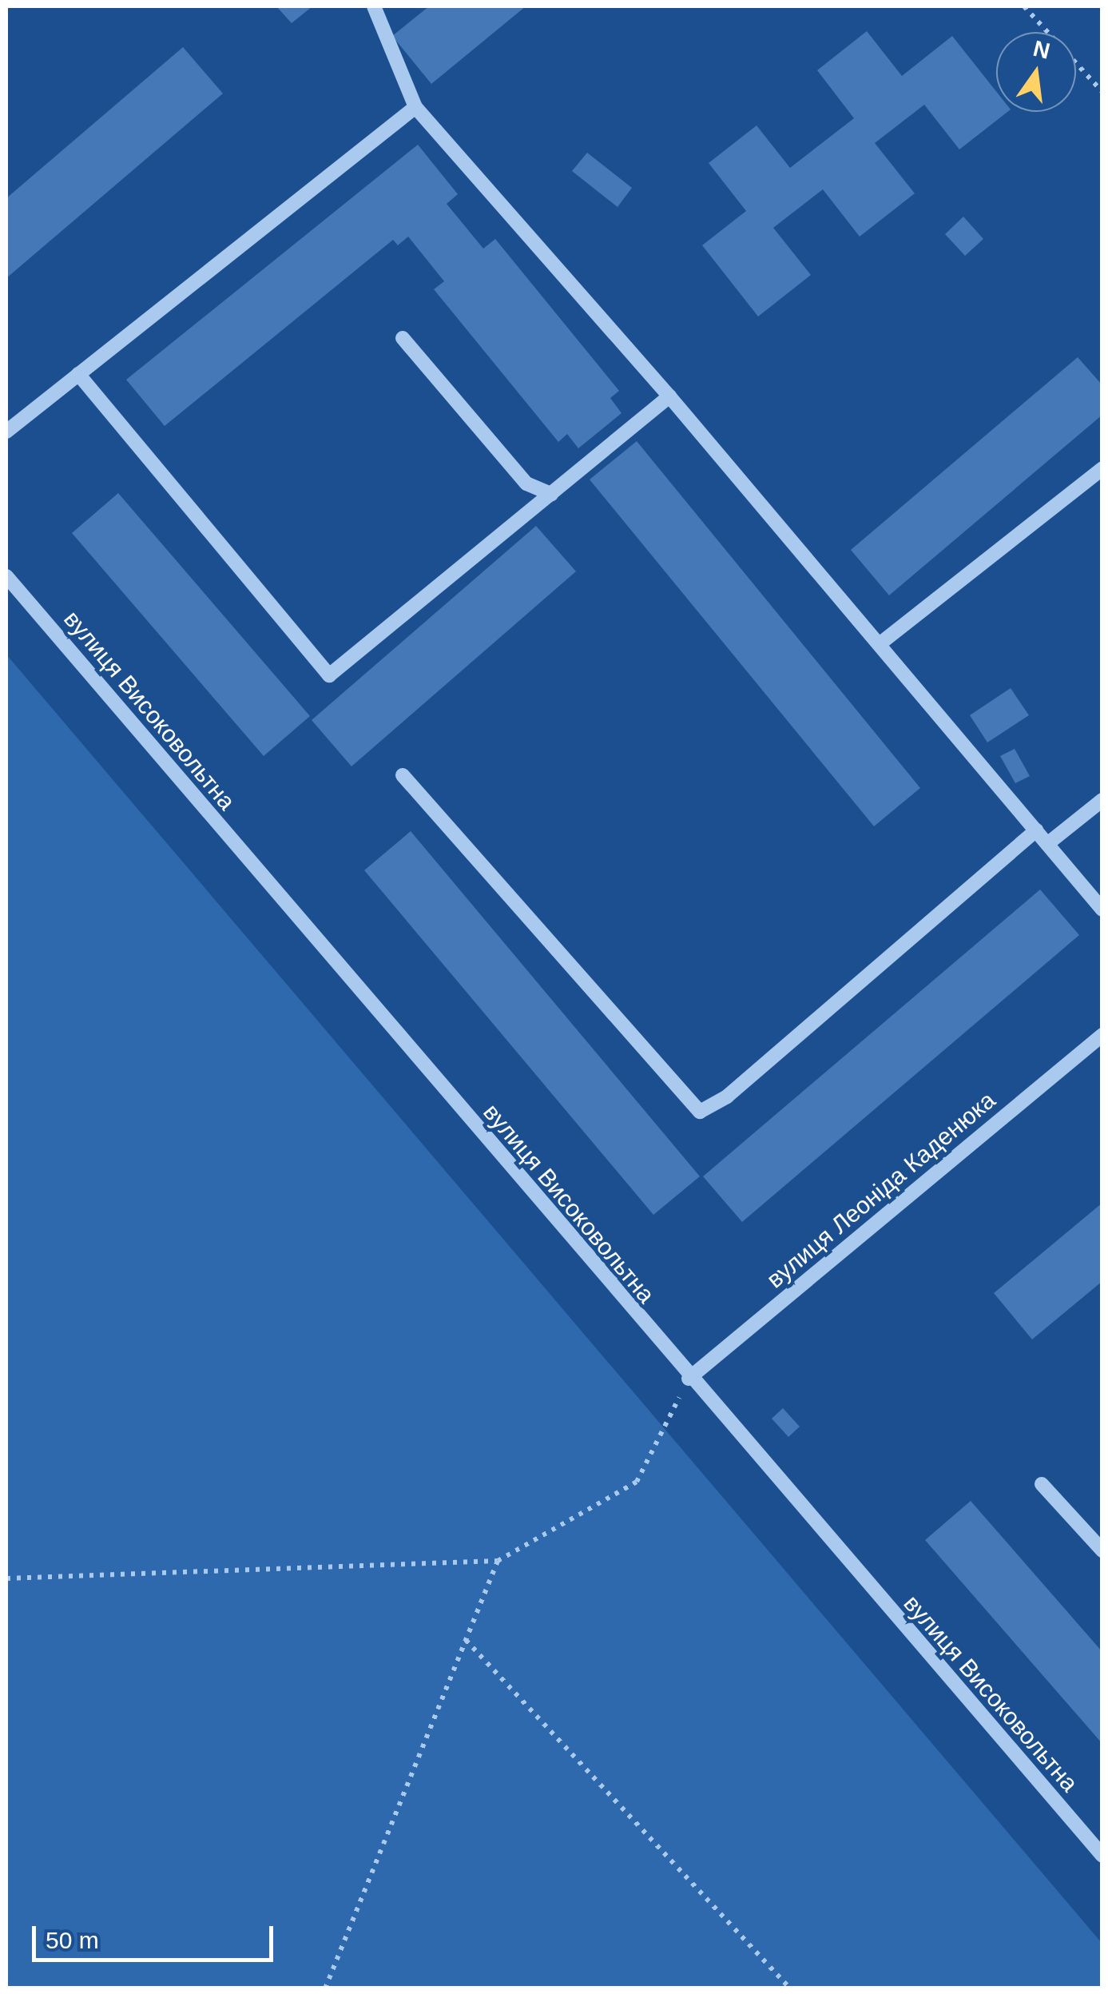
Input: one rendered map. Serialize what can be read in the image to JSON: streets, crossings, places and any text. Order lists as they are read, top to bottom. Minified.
{"streets":{"street":["вулиця Високовольтна","вулиця Леоніда Каденюка"]},"crossings":[["вулиця Високовольтна","вулиця Леоніда Каденюка"]],"scale_bar":"50 m","north":"top"}
